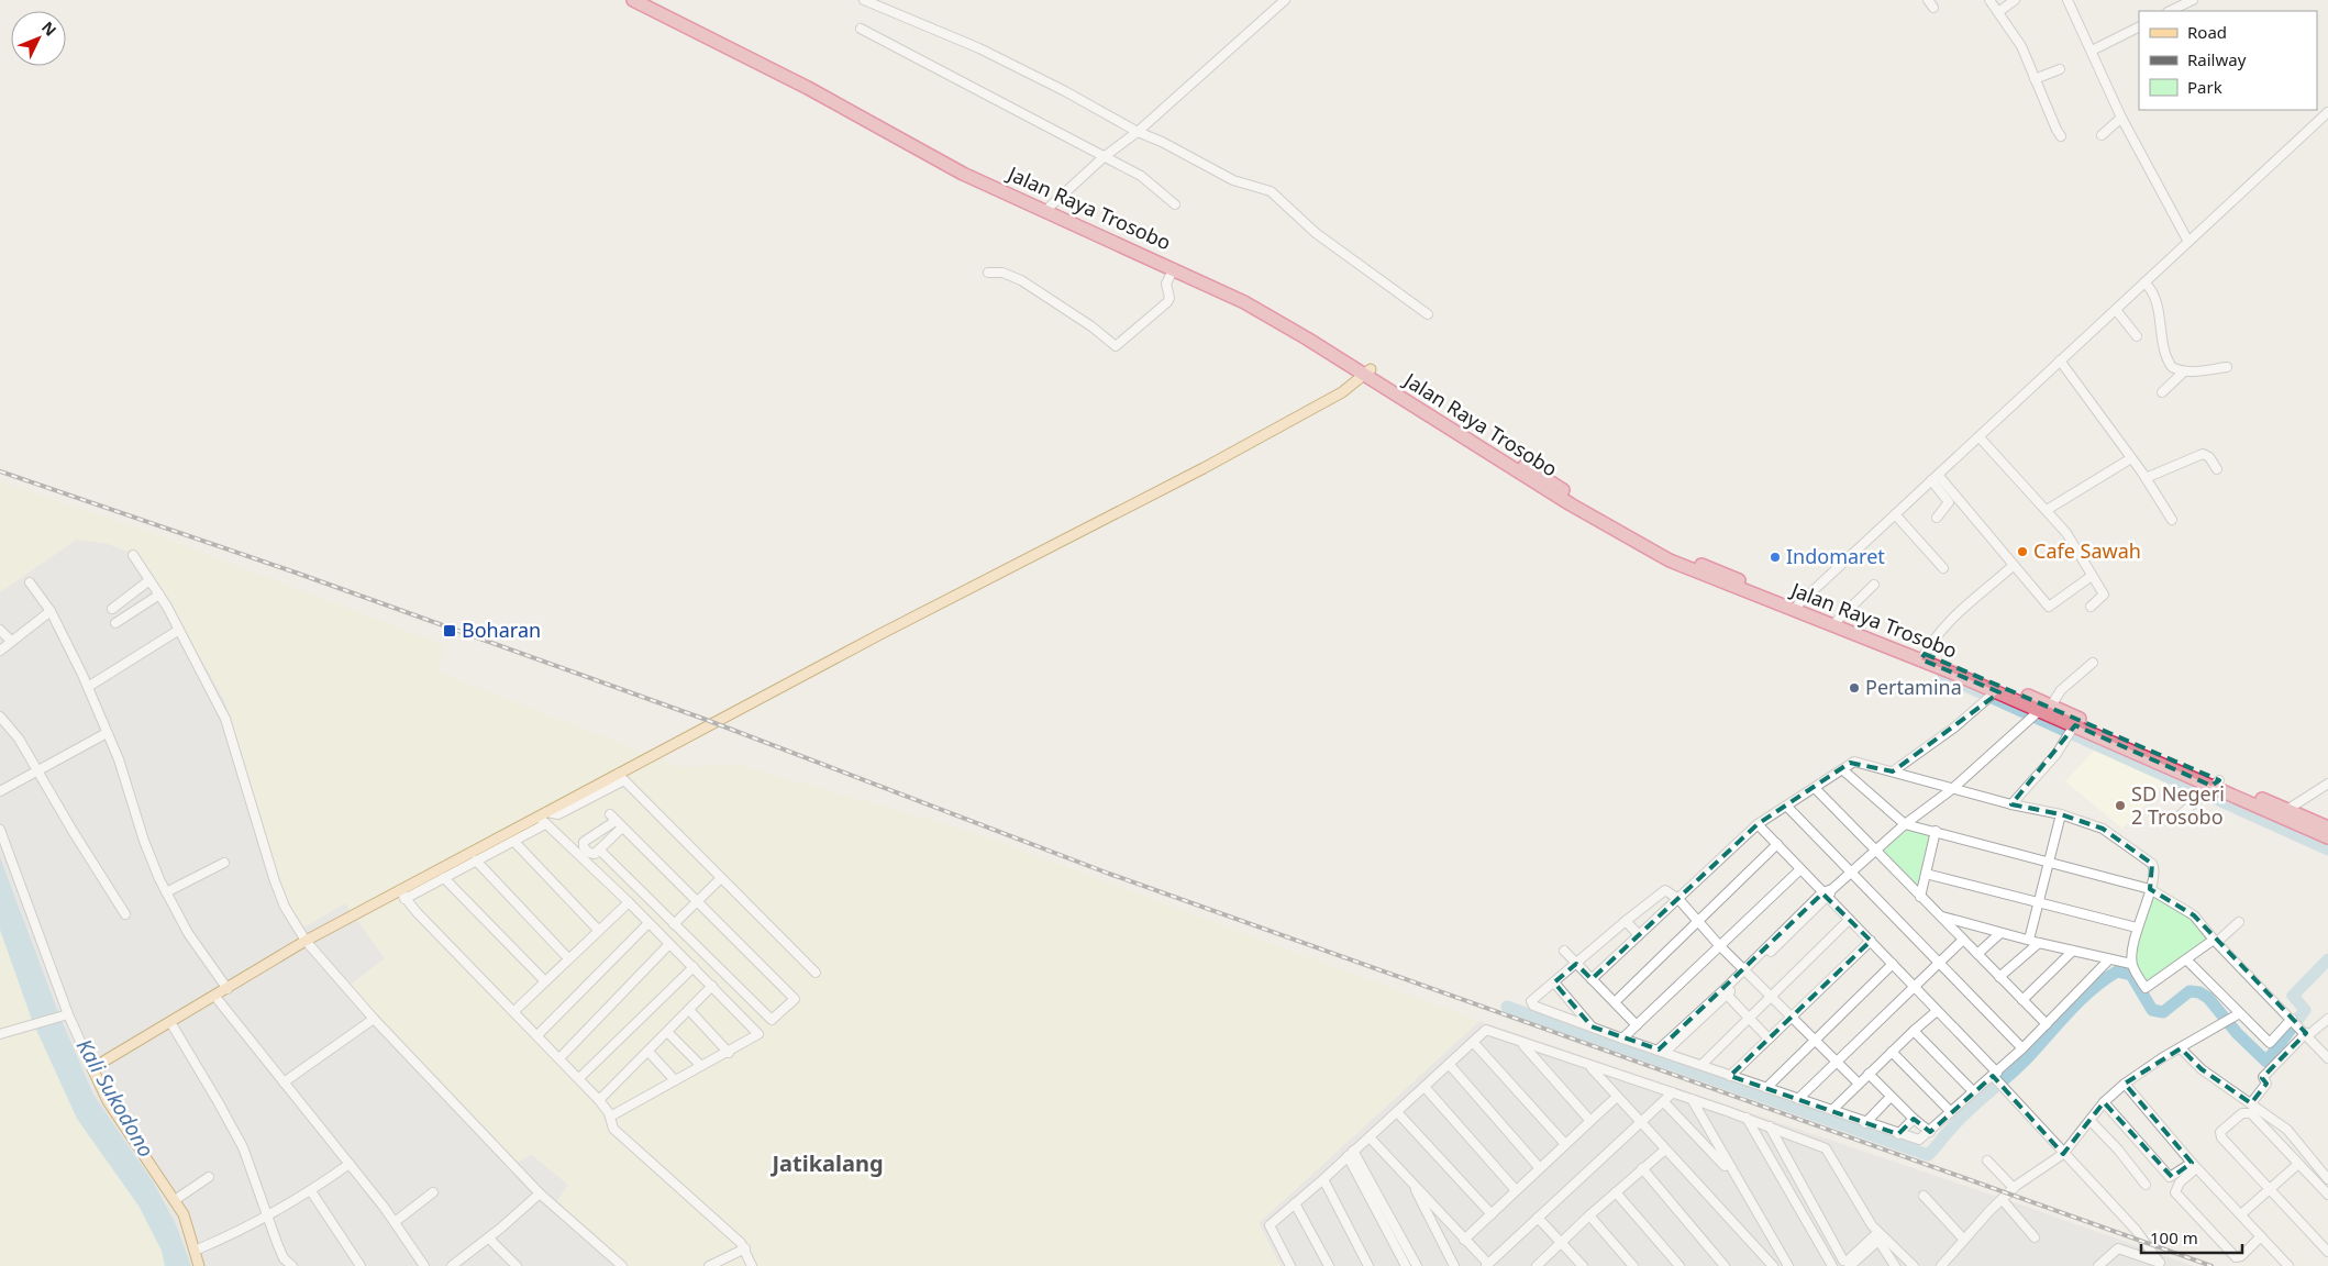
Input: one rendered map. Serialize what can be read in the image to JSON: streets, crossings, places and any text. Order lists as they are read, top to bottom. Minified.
{"streets":{"highway":["Jalan Raya Trosobo"]},"districts":["Jatikalang"],"water":["Kali Sukodono"],"places":{"other":["Cafe Sawah","Indomaret","Pertamina","SD Negeri 2 Trosobo"],"transit":["Boharan"]},"legend":["Road","Railway","Park"],"scale_bar":"100 m","north":"top right"}
